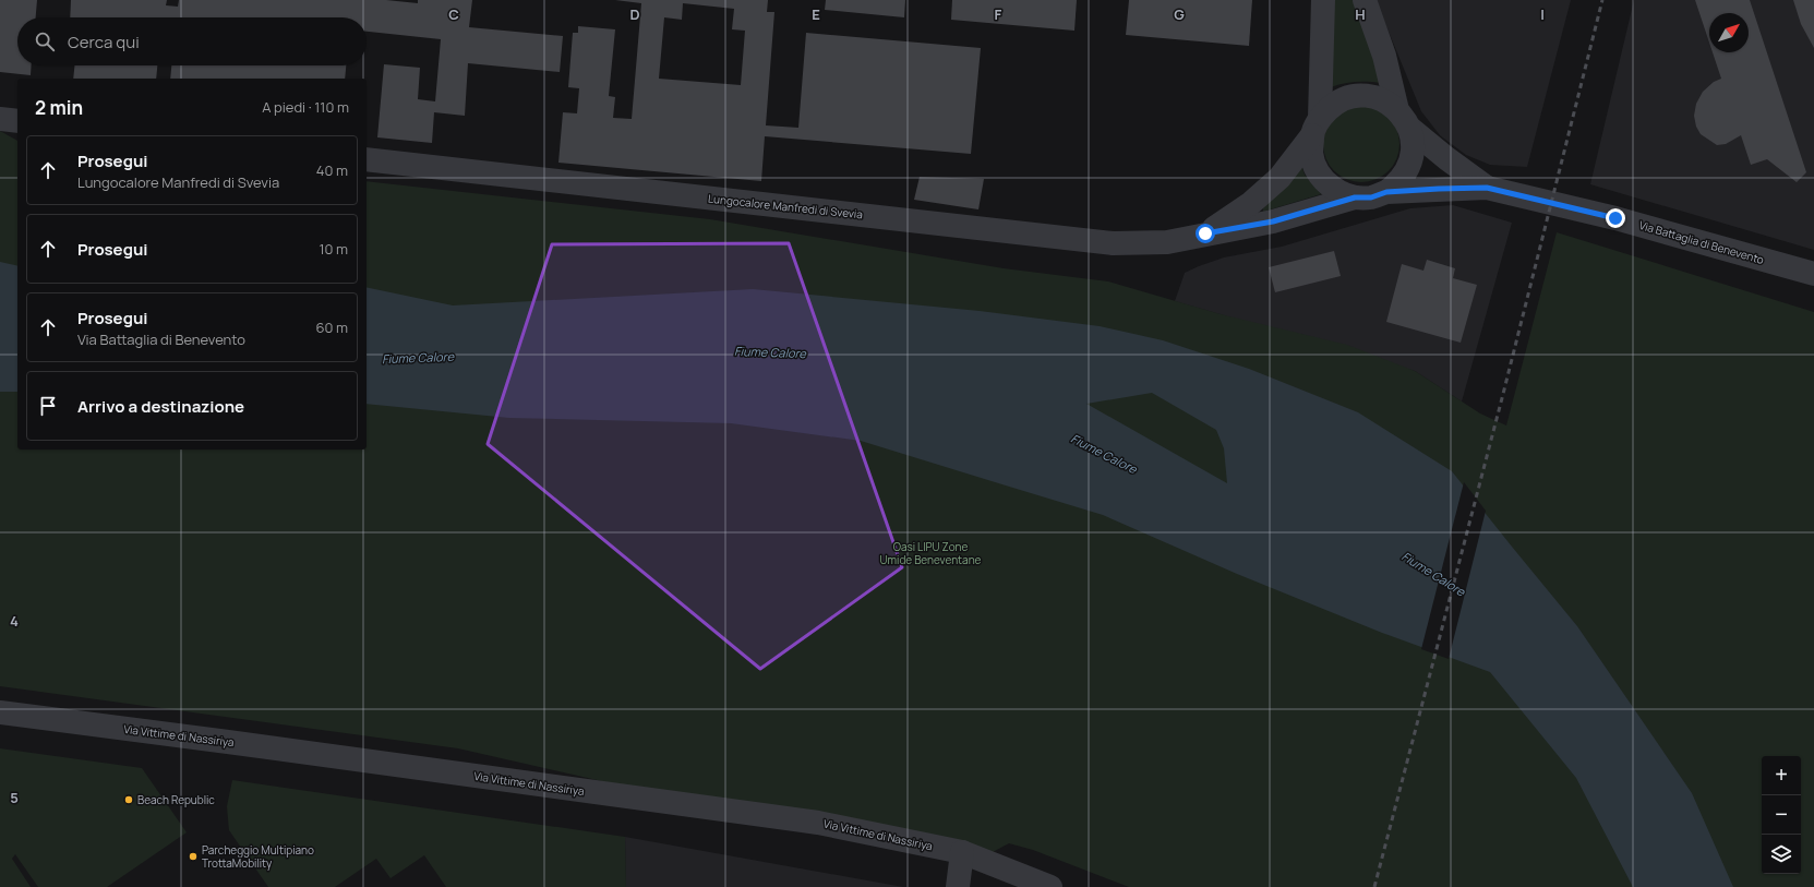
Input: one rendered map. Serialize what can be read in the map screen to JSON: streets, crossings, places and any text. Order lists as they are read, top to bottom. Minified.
{"streets":{"street":["Lungocalore Manfredi di Svevia","Via Battaglia di Benevento","Via Vittime di Nassiriya"]},"crossings":[["Lungocalore Manfredi di Svevia","Via Battaglia di Benevento"]],"water":["Fiume Calore"],"parks":["Oasi LIPU Zone Umide Beneventane"],"places":["Beach Republic","Parcheggio Multipiano TrottaMobility"],"north":"top right","page":{"search":"Cerca qui","heading":["2 min","A piedi · 110 m"],"list":[["Prosegui","Lungocalore Manfredi di Svevia","40 m"],["Prosegui","10 m"],["Prosegui","Via Battaglia di Benevento","60 m"],"Arrivo a destinazione"],"map_buttons":["+","−"]},"grid":{"columns":["C","D","E","F","G","H","I"],"rows":["4","5"]}}
